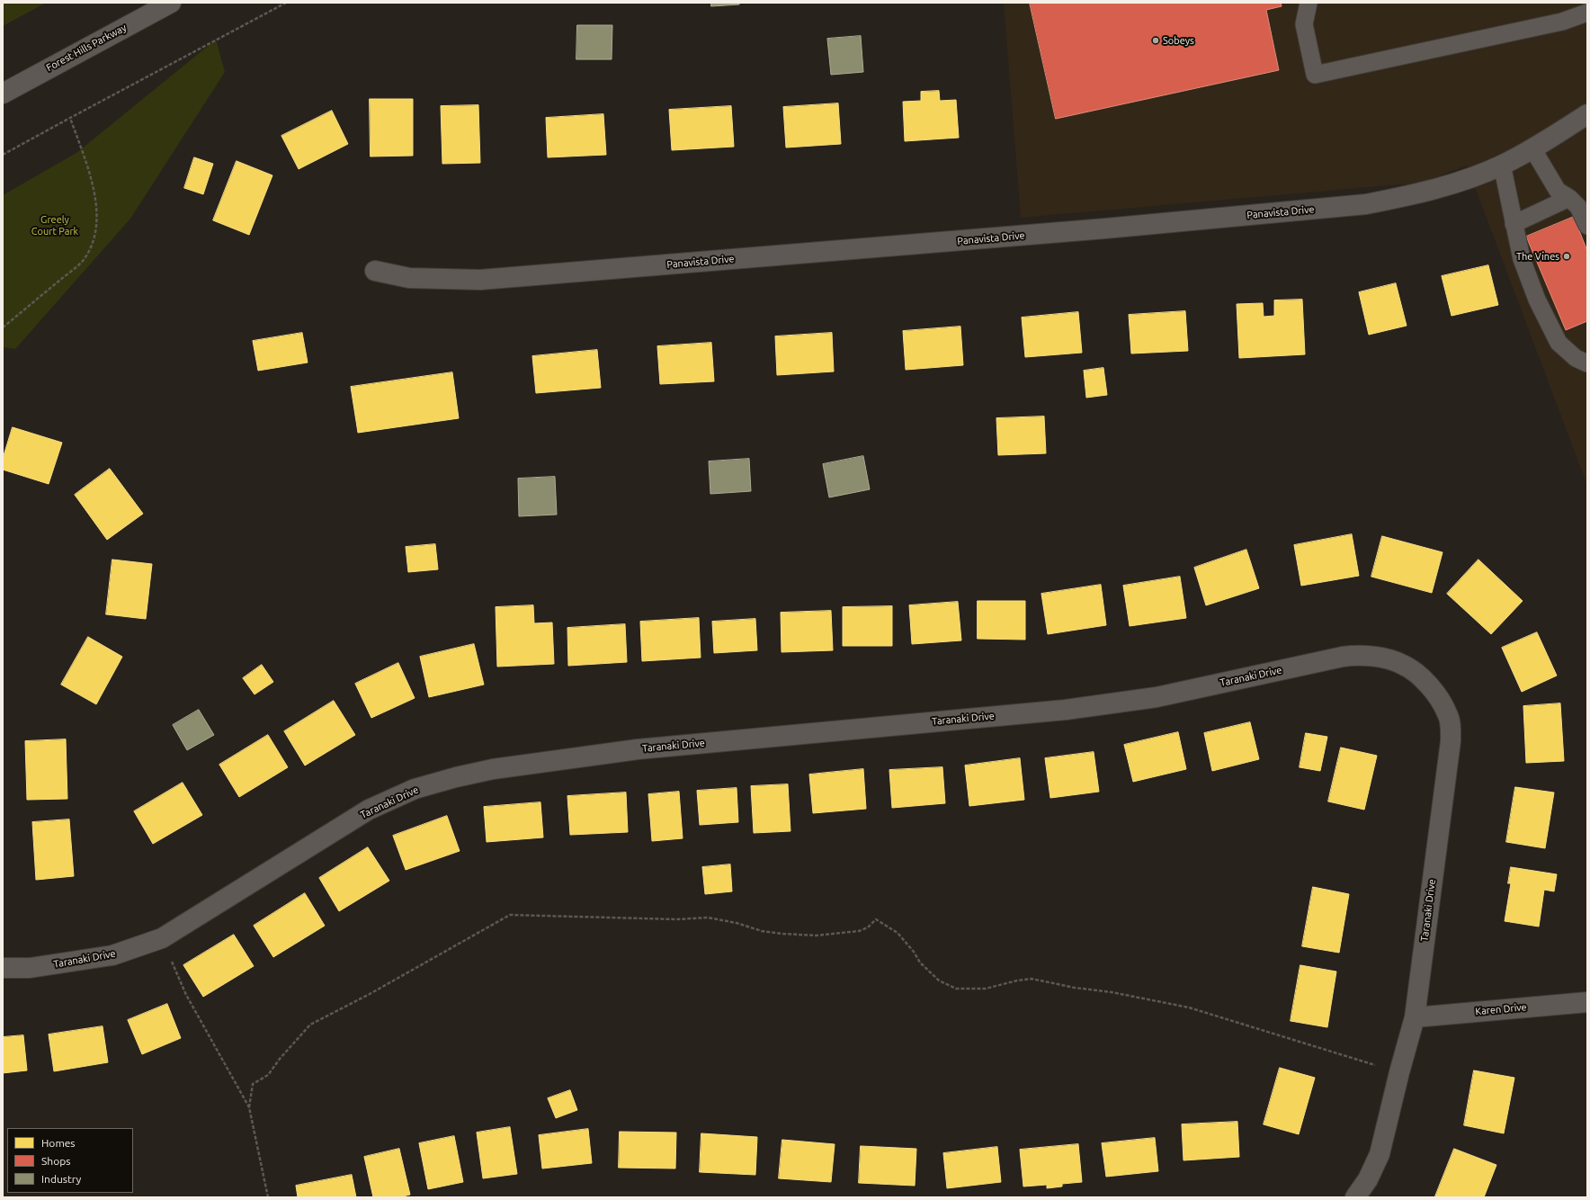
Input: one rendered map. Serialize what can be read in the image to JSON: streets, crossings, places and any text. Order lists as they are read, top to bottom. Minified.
{"streets":{"street":["Forest Hills Parkway","Panavista Drive","Taranaki Drive","Karen Drive"]},"crossings":[["Taranaki Drive","Karen Drive"]],"parks":["Greely Court Park"],"places":["Sobeys","The Vines"],"legend":["Homes","Shops","Industry"]}
